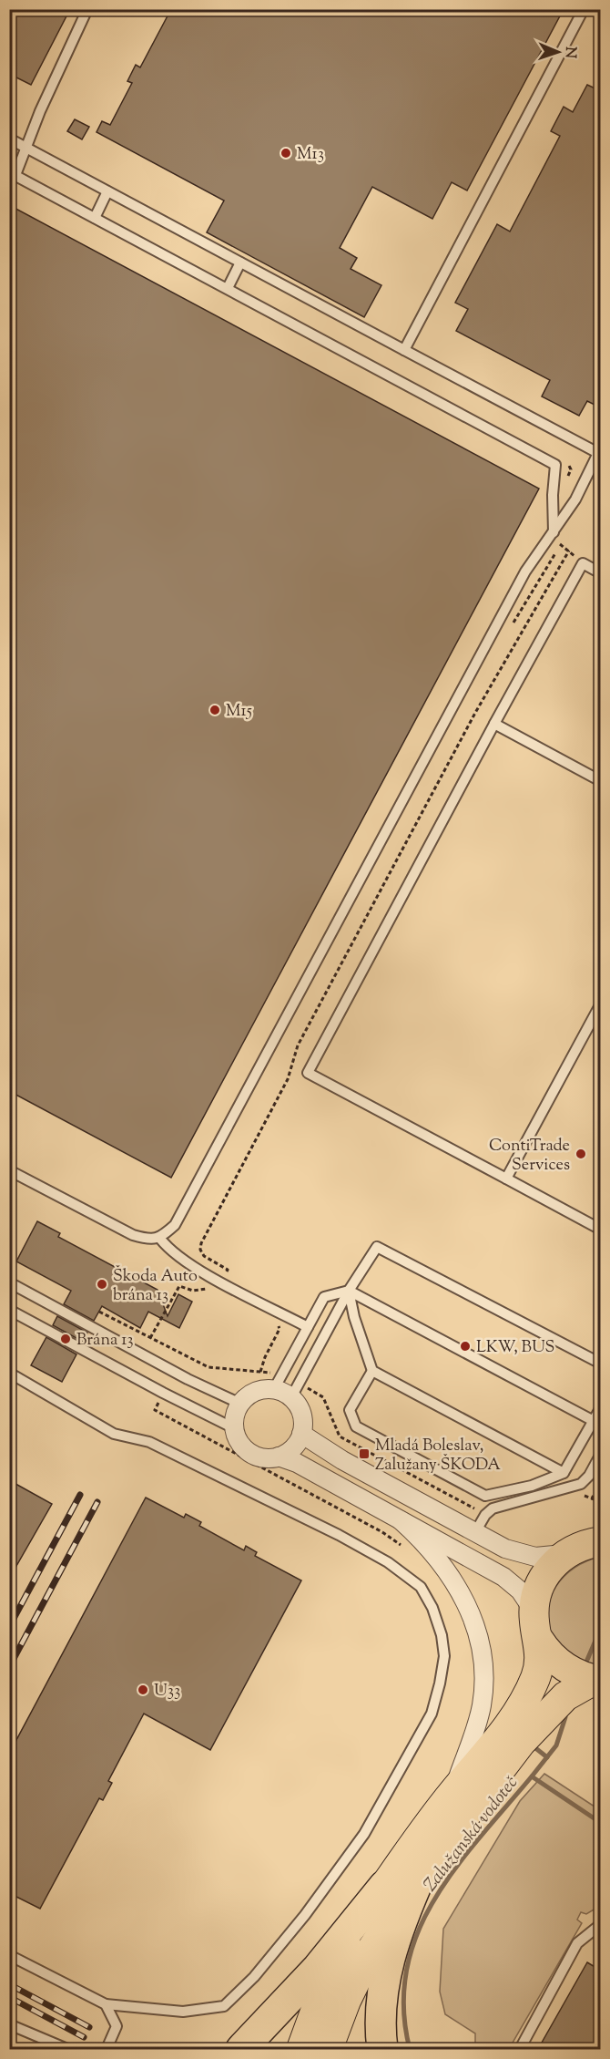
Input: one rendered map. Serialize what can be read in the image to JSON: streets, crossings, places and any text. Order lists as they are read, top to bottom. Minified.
{"water":["Zalužanská vodoteč"],"places":{"other":["M13","M15","ContiTrade Services","Škoda Auto brána 13","Brána 13","LKW, BUS","U33"],"transit":["Mladá Boleslav, Zalužany ŠKODA"]},"north":"right"}
